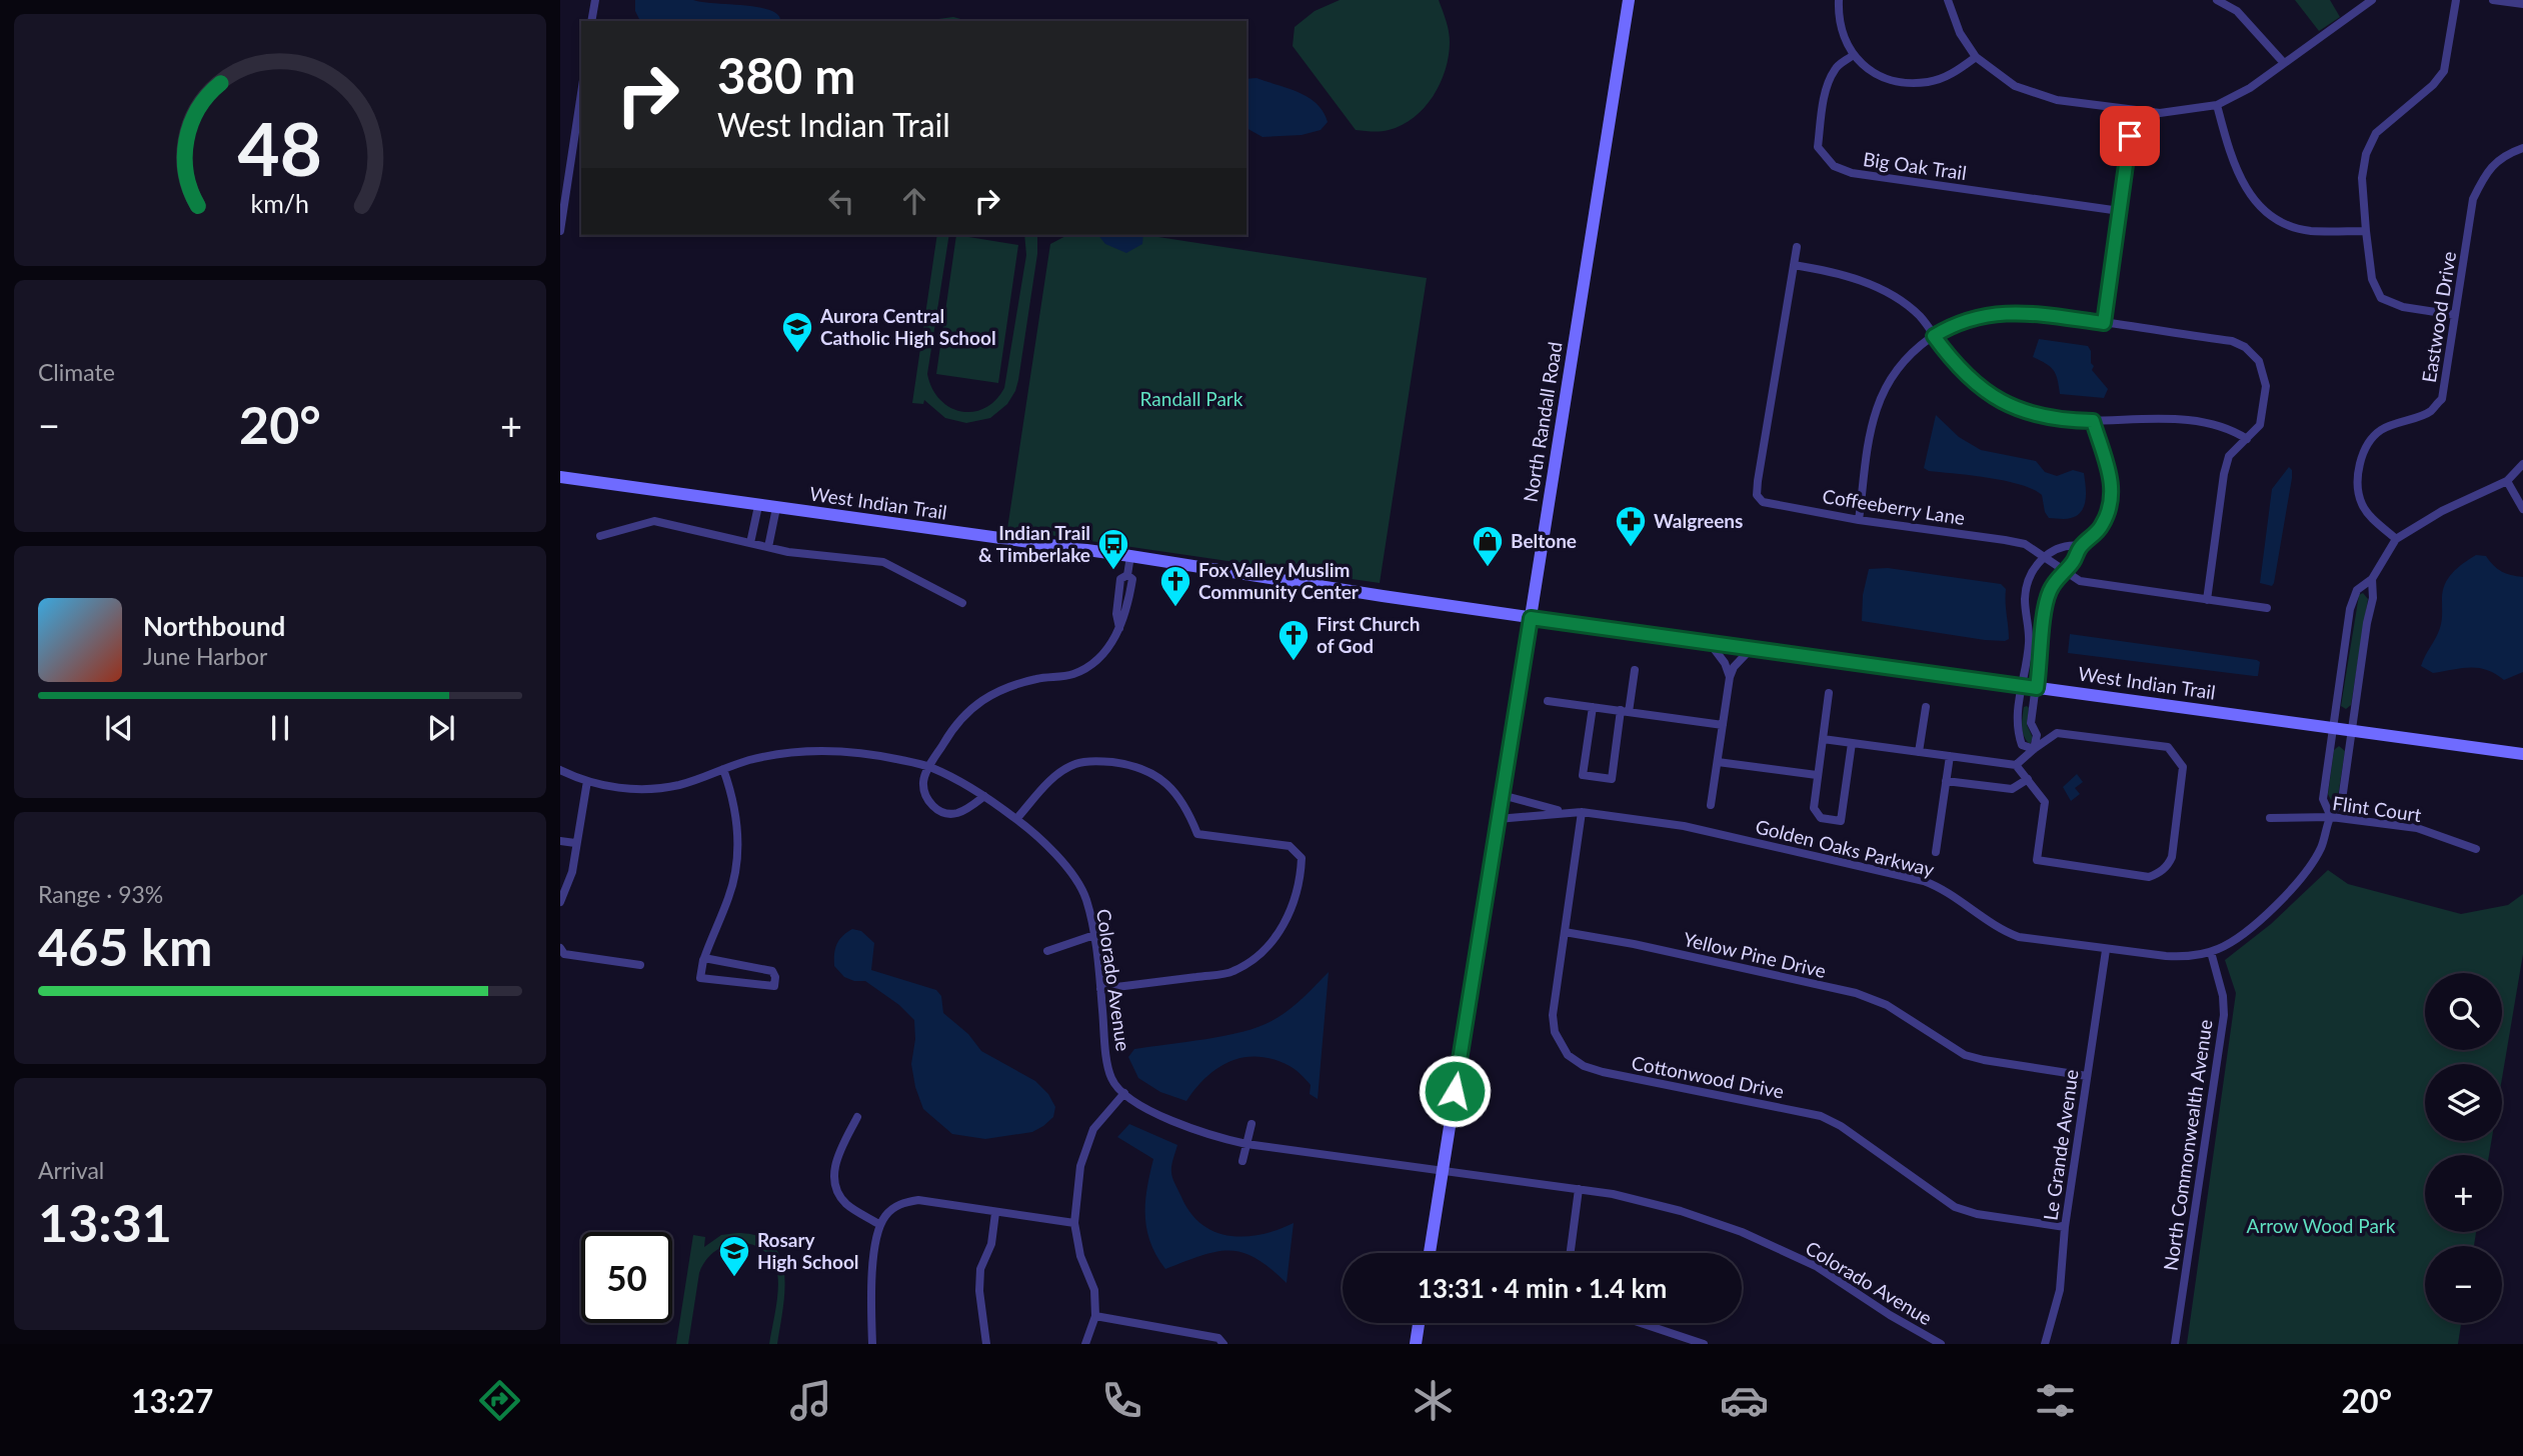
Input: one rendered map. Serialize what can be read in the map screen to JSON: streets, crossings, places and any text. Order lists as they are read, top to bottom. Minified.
{"streets":{"main road":["North Randall Road","West Indian Trail"],"street":["Big Oak Trail","Eastwood Drive","Coffeeberry Lane","Flint Court","Golden Oaks Parkway","Yellow Pine Drive","Colorado Avenue","Cottonwood Drive","Le Grande Avenue","North Commonwealth Avenue"]},"crossings":[["Eastwood Drive","Golden Oaks Parkway"],["North Randall Road","West Indian Trail"],["North Randall Road","Golden Oaks Parkway"],["North Randall Road","Colorado Avenue"],["West Indian Trail","Golden Oaks Parkway"],["Flint Court","Golden Oaks Parkway"],["Golden Oaks Parkway","Cottonwood Drive"],["Golden Oaks Parkway","Le Grande Avenue"],["Golden Oaks Parkway","North Commonwealth Avenue"],["Yellow Pine Drive","Cottonwood Drive"],["Yellow Pine Drive","Le Grande Avenue"],["Cottonwood Drive","Le Grande Avenue"]],"parks":["Randall Park","Arrow Wood Park"],"places":{"school or university":["Aurora Central Catholic High School","Rosary High School"],"pharmacy":["Walgreens"],"shop":["Beltone"],"bus stop":["Indian Trail & Timberlake"],"church":["Fox Valley Muslim Community Center","First Church of God"]},"page":{"turn":["380 m","West Indian Trail"],"tile":["Climate",["Range · 93%","465 km"],["Arrival","13:31"]],"heat":["−","20°","+"],"song":["Northbound","June Harbor"],"map_buttons":["+","−"],"limit":"50","trip":"13:31 · 4 min · 1.4 km","tabs":["13:27","20°"],"gauge":["48","km/h"]}}
